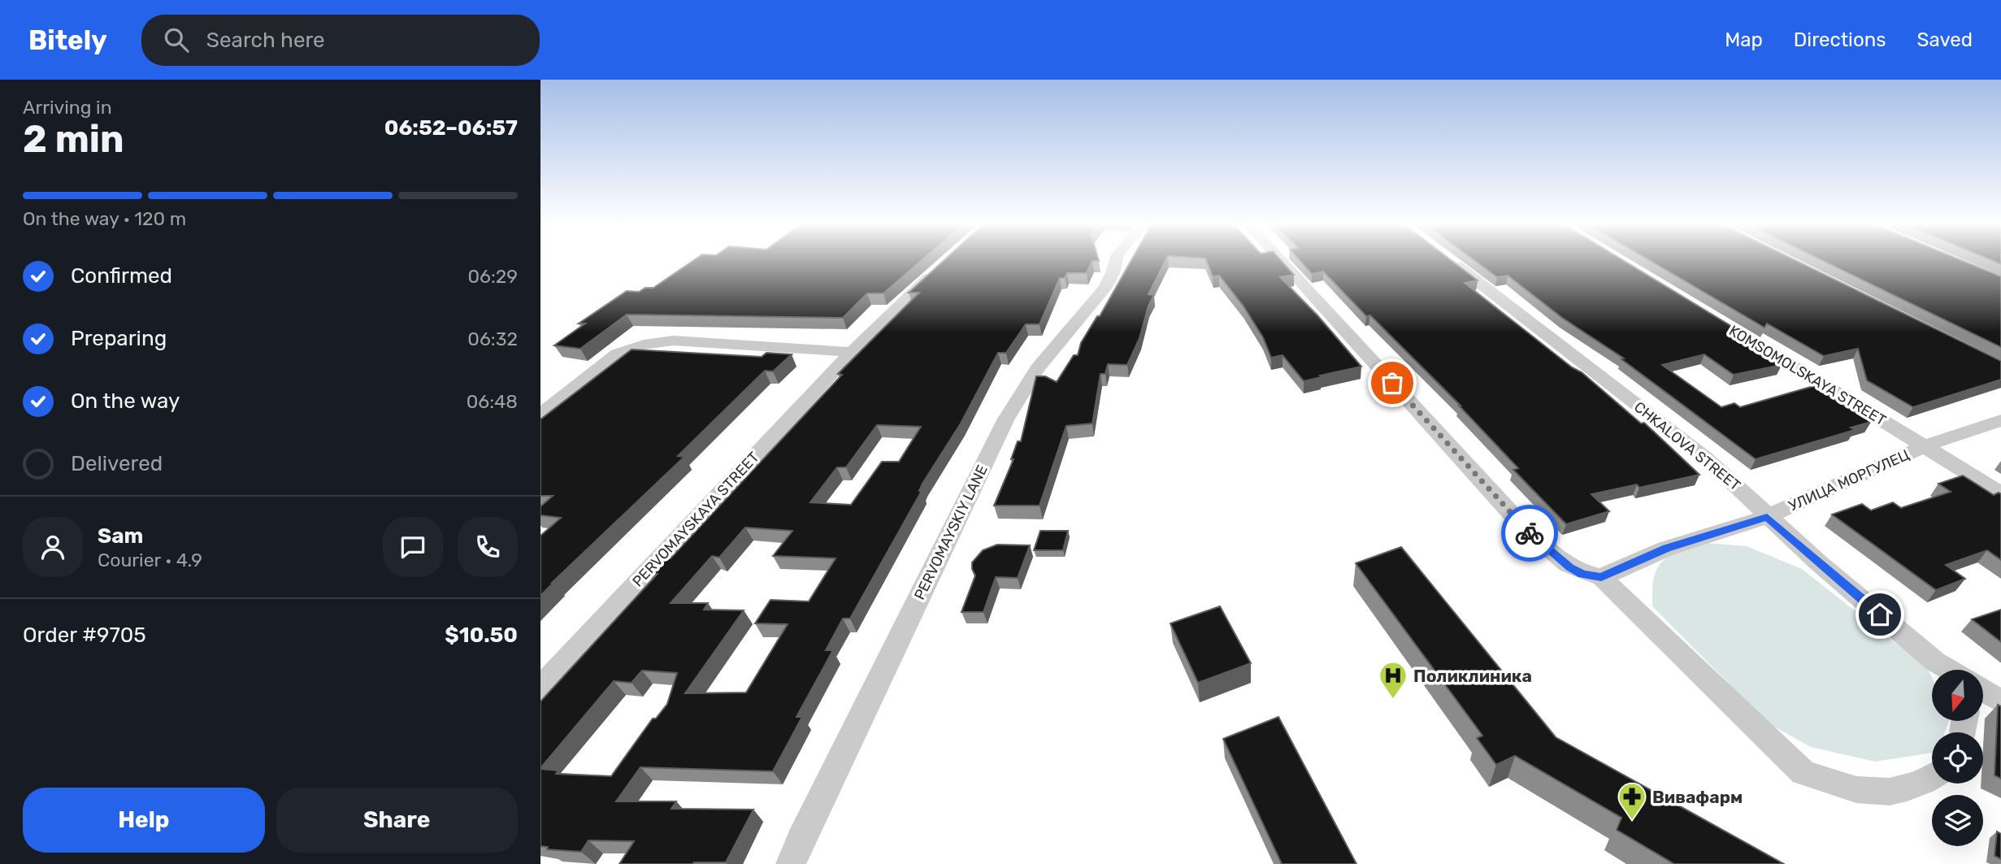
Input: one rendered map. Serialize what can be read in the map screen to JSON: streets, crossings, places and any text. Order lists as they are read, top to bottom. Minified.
{"streets":{"street":["KOMSOMOLSKAYA STREET","CHKALOVA STREET","УЛИЦА МОРГУЛЕЦ","PERVOMAYSKAYA STREET","PERVOMAYSKIY LANE"]},"crossings":[["KOMSOMOLSKAYA STREET","УЛИЦА МОРГУЛЕЦ"],["CHKALOVA STREET","УЛИЦА МОРГУЛЕЦ"]],"places":{"hospital":["Поликлиника"],"pharmacy":["Вивафарм"]},"north":"bottom","page":{"header":"Bitely","search":"Search here","nav":["Map","Directions","Saved"],"heading":["2 min","Arriving in","06:52–06:57"],"panel":["Sam","Courier · 4.9","Order #9705","$10.50"],"bar":"On the way · 120 m","list":[["Confirmed","06:29"],["Preparing","06:32"],["On the way","06:48"],"Delivered"],"buttons":["Help","Share"]}}
